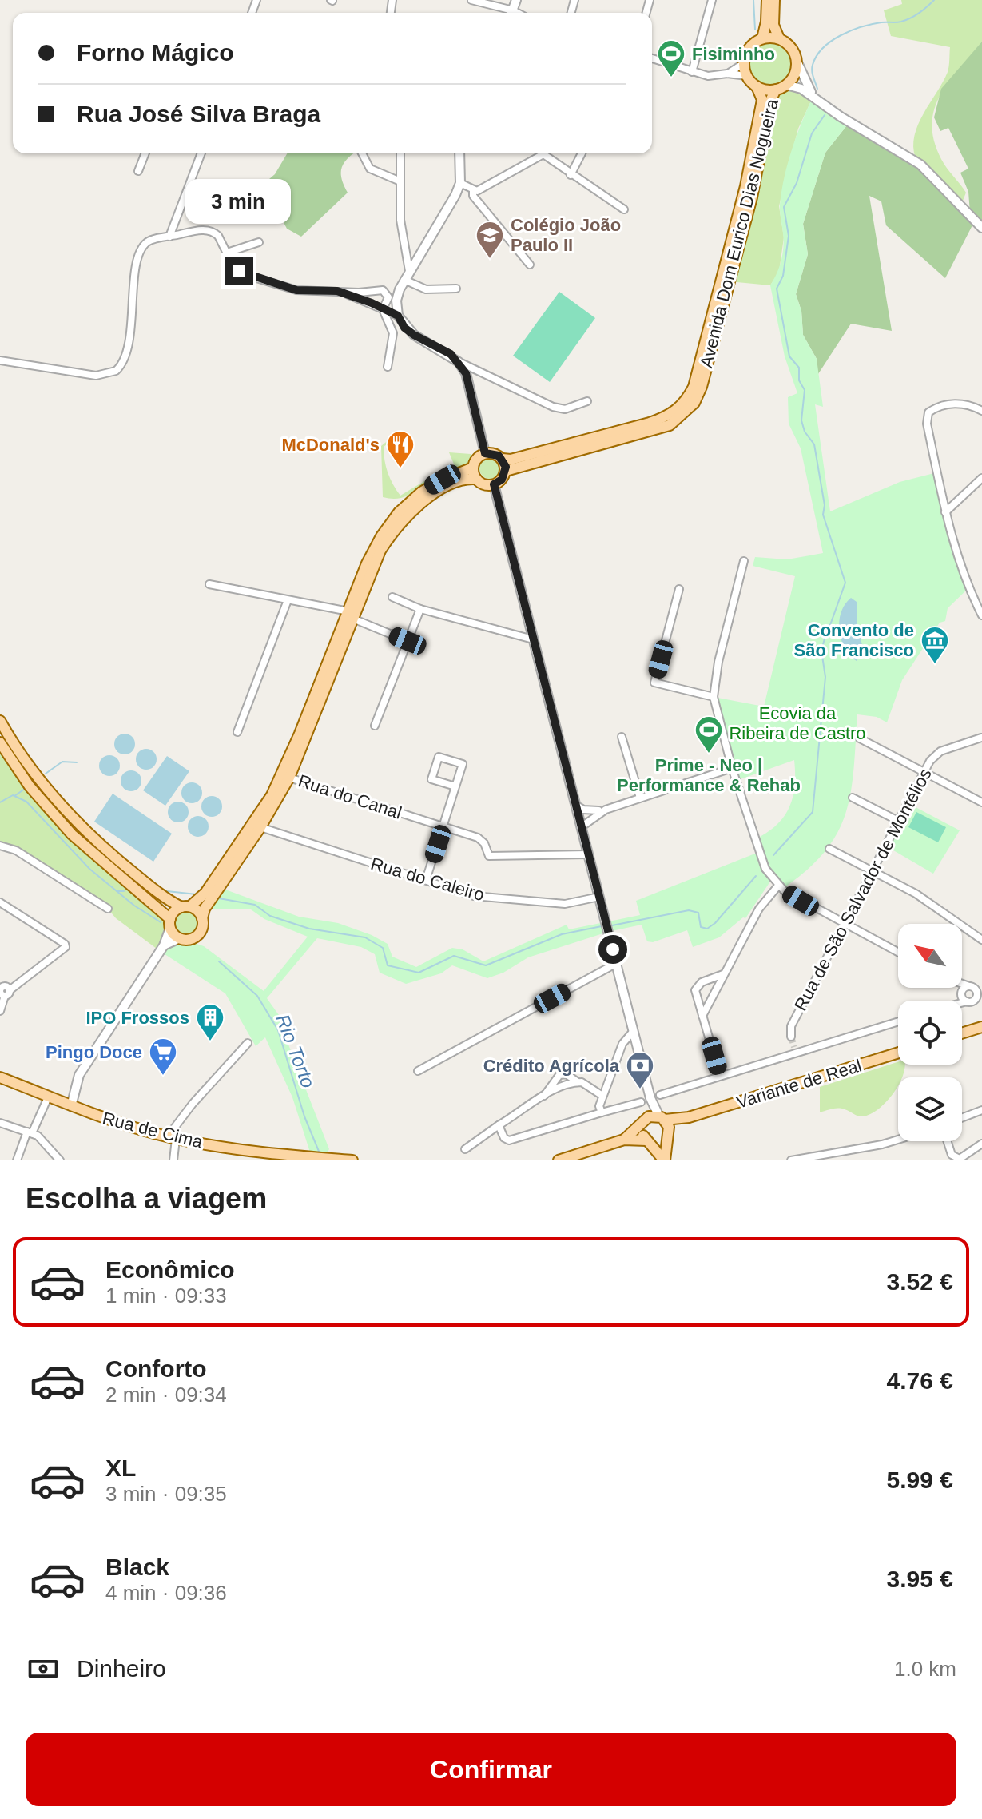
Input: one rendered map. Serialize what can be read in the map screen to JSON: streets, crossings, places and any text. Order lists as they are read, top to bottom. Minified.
{"streets":{"main road":["Avenida Dom Eurico Dias Nogueira","Variante de Real","Rua de Cima"],"street":["Rua do Canal","Rua do Caleiro","Rua de São Salvador de Montélios"]},"water":["Rio Torto"],"parks":["Ecovia da Ribeira de Castro"],"places":{"sports":["Fisiminho","Prime - Neo | Performance & Rehab"],"school or university":["Colégio João Paulo II"],"restaurant":["McDonald's"],"museum":["Convento de São Francisco"],"building":["IPO Frossos"],"supermarket":["Pingo Doce"],"bank":["Crédito Agrícola"]},"north":"top left","page":{"banner":["Forno Mágico","Rua José Silva Braga"],"bubble":"3 min","heading":"Escolha a viagem","list":[{"name":"Econômico","note":"1 min · 09:33","value":"3.52 €"},{"name":"Conforto","note":"2 min · 09:34","value":"4.76 €"},{"name":"XL","note":"3 min · 09:35","value":"5.99 €"},{"name":"Black","note":"4 min · 09:36","value":"3.95 €"}],"pay":["Dinheiro","1.0 km"],"buttons":"Confirmar"}}
